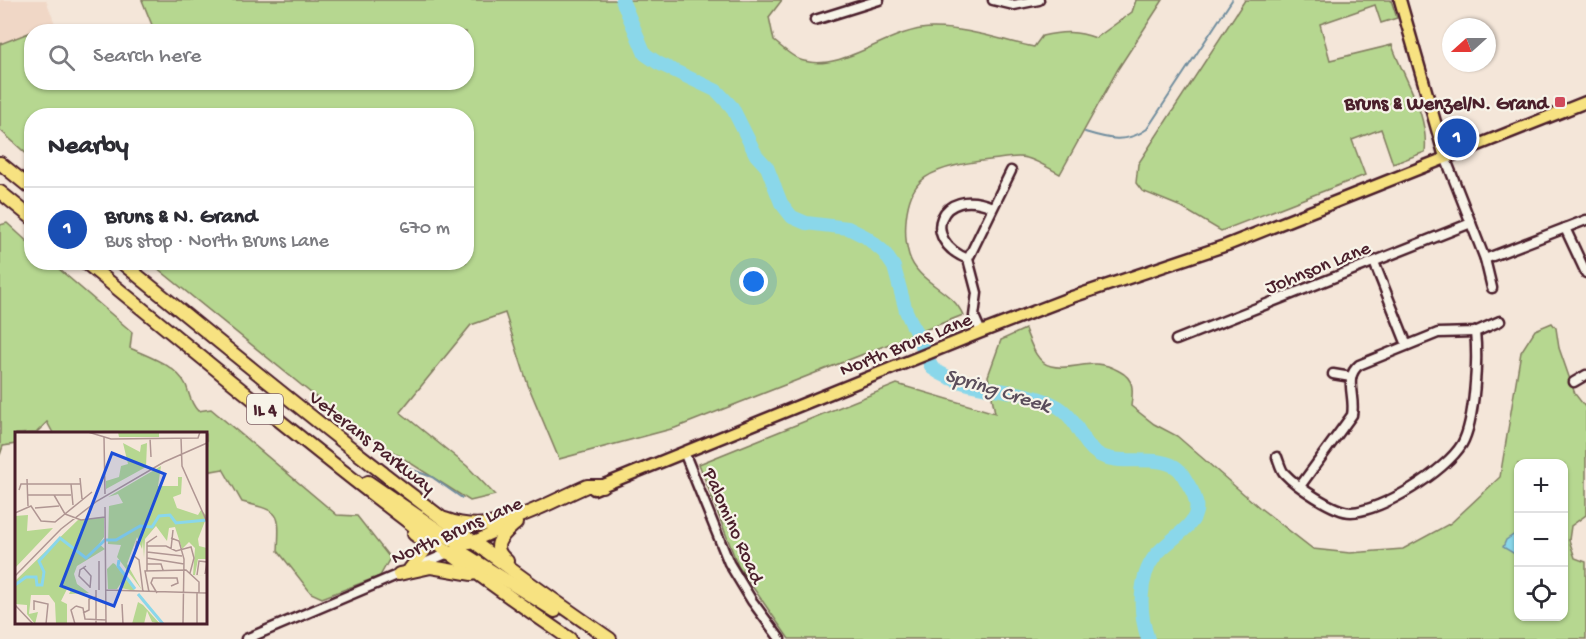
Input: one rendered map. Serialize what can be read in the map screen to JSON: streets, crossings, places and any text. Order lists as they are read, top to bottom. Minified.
{"streets":{"highway":["IL 4","Veterans Parkway"],"main road":["North Bruns Lane"],"street":["Johnson Lane","Palomino Road"]},"crossings":[["North Bruns Lane","IL 4"],["North Bruns Lane","Veterans Parkway"],["North Bruns Lane","Palomino Road"]],"water":["Spring Creek"],"places":{"transit":["Bruns & Wenzel/N. Grand"]},"north":"left","page":{"search":"Search here","heading":"Nearby","pins":"1","list":[{"mark":"1","name":"Bruns & N. Grand","note":"Bus stop · North Bruns Lane","value":"670 m"}],"map_buttons":["+","−"]}}
